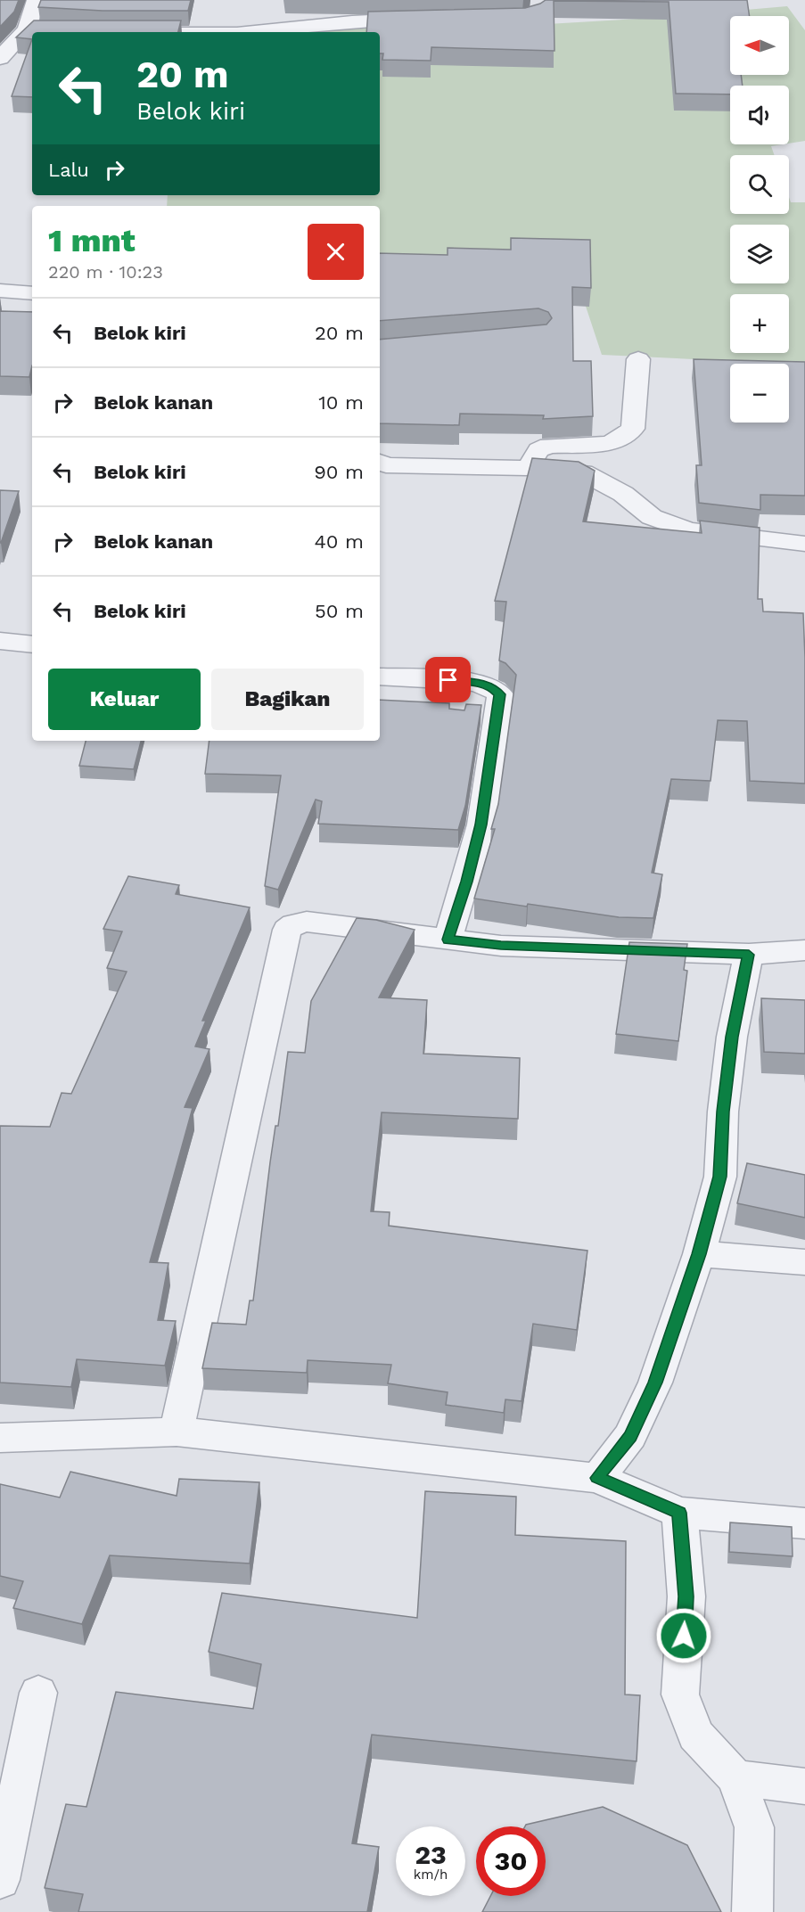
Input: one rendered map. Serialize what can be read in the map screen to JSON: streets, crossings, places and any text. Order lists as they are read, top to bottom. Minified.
{"north":"left","page":{"map_buttons":["+","−"],"turn":["20 m","Belok kiri"],"then":"Lalu","heading":["1 mnt","220 m · 10:23"],"list":[{"name":"Belok kiri","value":"20 m"},{"name":"Belok kanan","value":"10 m"},{"name":"Belok kiri","value":"90 m"},{"name":"Belok kanan","value":"40 m"},{"name":"Belok kiri","value":"50 m"}],"buttons":["Keluar","Bagikan"],"speed":"23 km/h","limit":"30"}}
